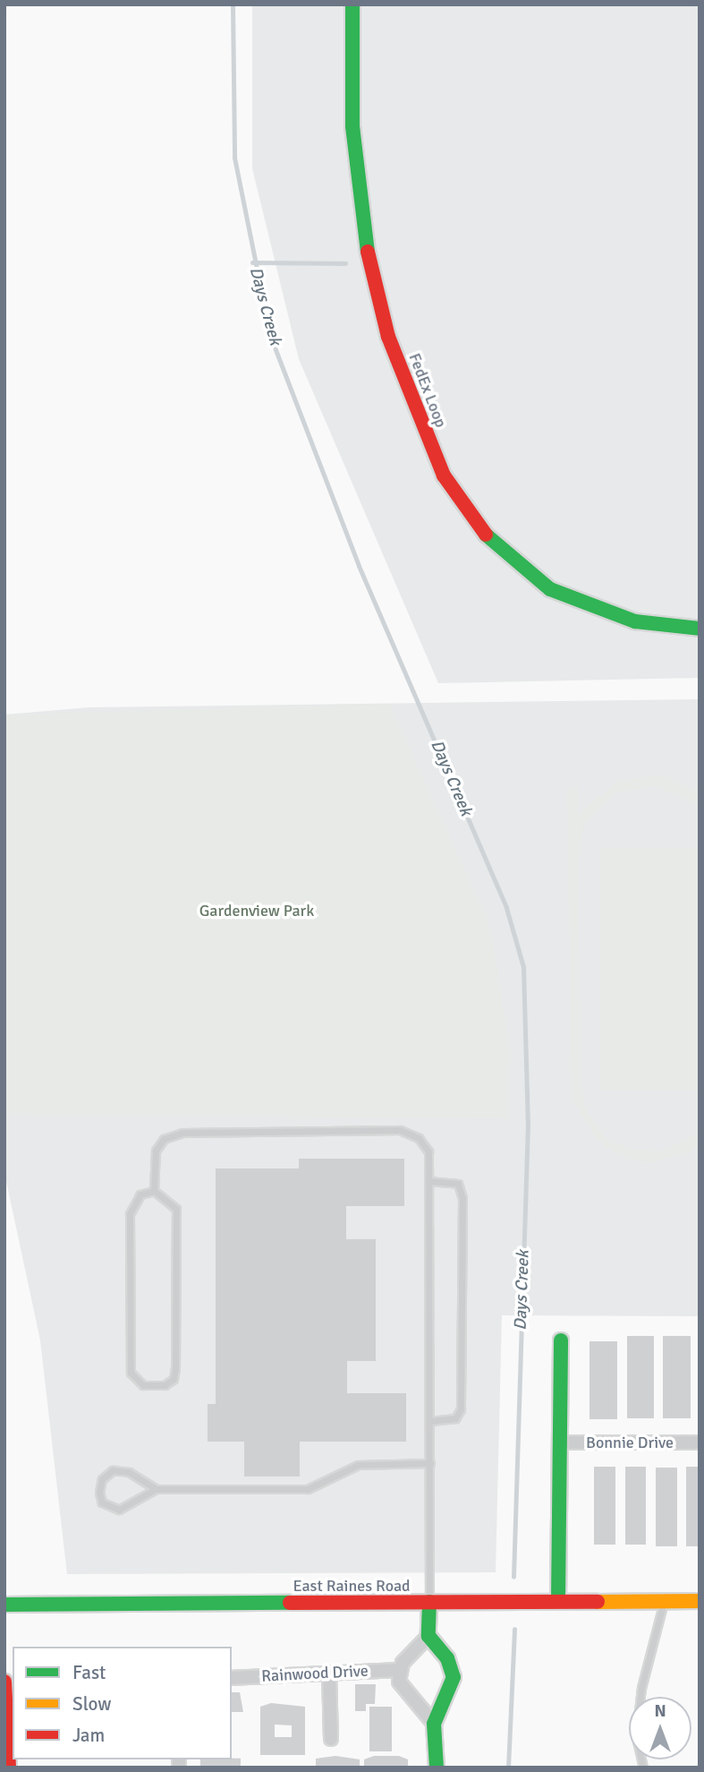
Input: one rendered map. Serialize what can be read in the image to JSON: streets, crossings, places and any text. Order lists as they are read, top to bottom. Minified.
{"streets":{"main road":["FedEx Loop","East Raines Road"],"street":["Bonnie Drive","Rainwood Drive"]},"water":["Days Creek"],"parks":["Gardenview Park"],"legend":["Fast","Slow","Jam"],"north":"top"}
